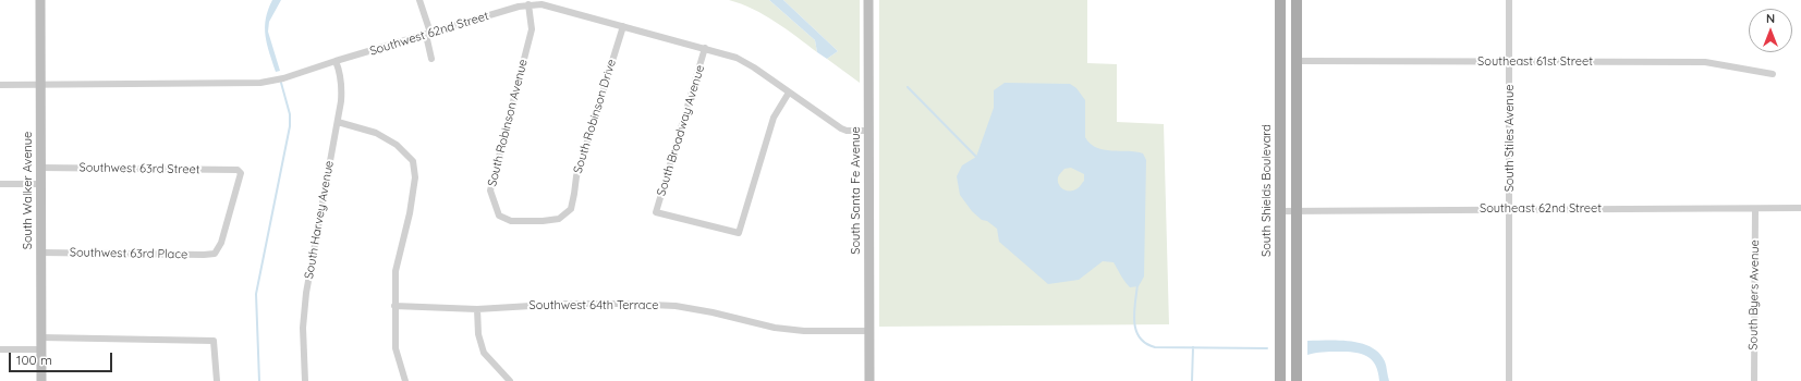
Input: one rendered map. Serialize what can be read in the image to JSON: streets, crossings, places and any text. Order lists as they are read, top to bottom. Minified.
{"streets":{"main road":["South Walker Avenue","South Santa Fe Avenue","South Shields Boulevard"],"street":["Southwest 62nd Street","Southeast 61st Street","South Robinson Drive","South Robinson Avenue","South Broadway Avenue","South Stiles Avenue","Southwest 63rd Street","Southeast 62nd Street","South Harvey Avenue","Southwest 63rd Place","South Byers Avenue","Southwest 64th Terrace"]},"crossings":[["Southwest 62nd Street","South Robinson Drive"],["Southwest 62nd Street","South Robinson Avenue"],["Southwest 62nd Street","South Broadway Avenue"],["Southwest 62nd Street","South Walker Avenue"],["Southwest 62nd Street","South Santa Fe Avenue"],["Southwest 62nd Street","South Harvey Avenue"],["Southeast 61st Street","South Stiles Avenue"],["South Robinson Drive","South Robinson Avenue"],["South Stiles Avenue","Southeast 62nd Street"],["Southwest 63rd Street","South Walker Avenue"],["Southwest 63rd Street","Southwest 63rd Place"],["South Walker Avenue","Southwest 63rd Place"],["South Santa Fe Avenue","Southwest 64th Terrace"],["South Shields Boulevard","Southeast 62nd Street"],["Southeast 62nd Street","South Byers Avenue"]],"scale_bar":"100 m","north":"top"}
